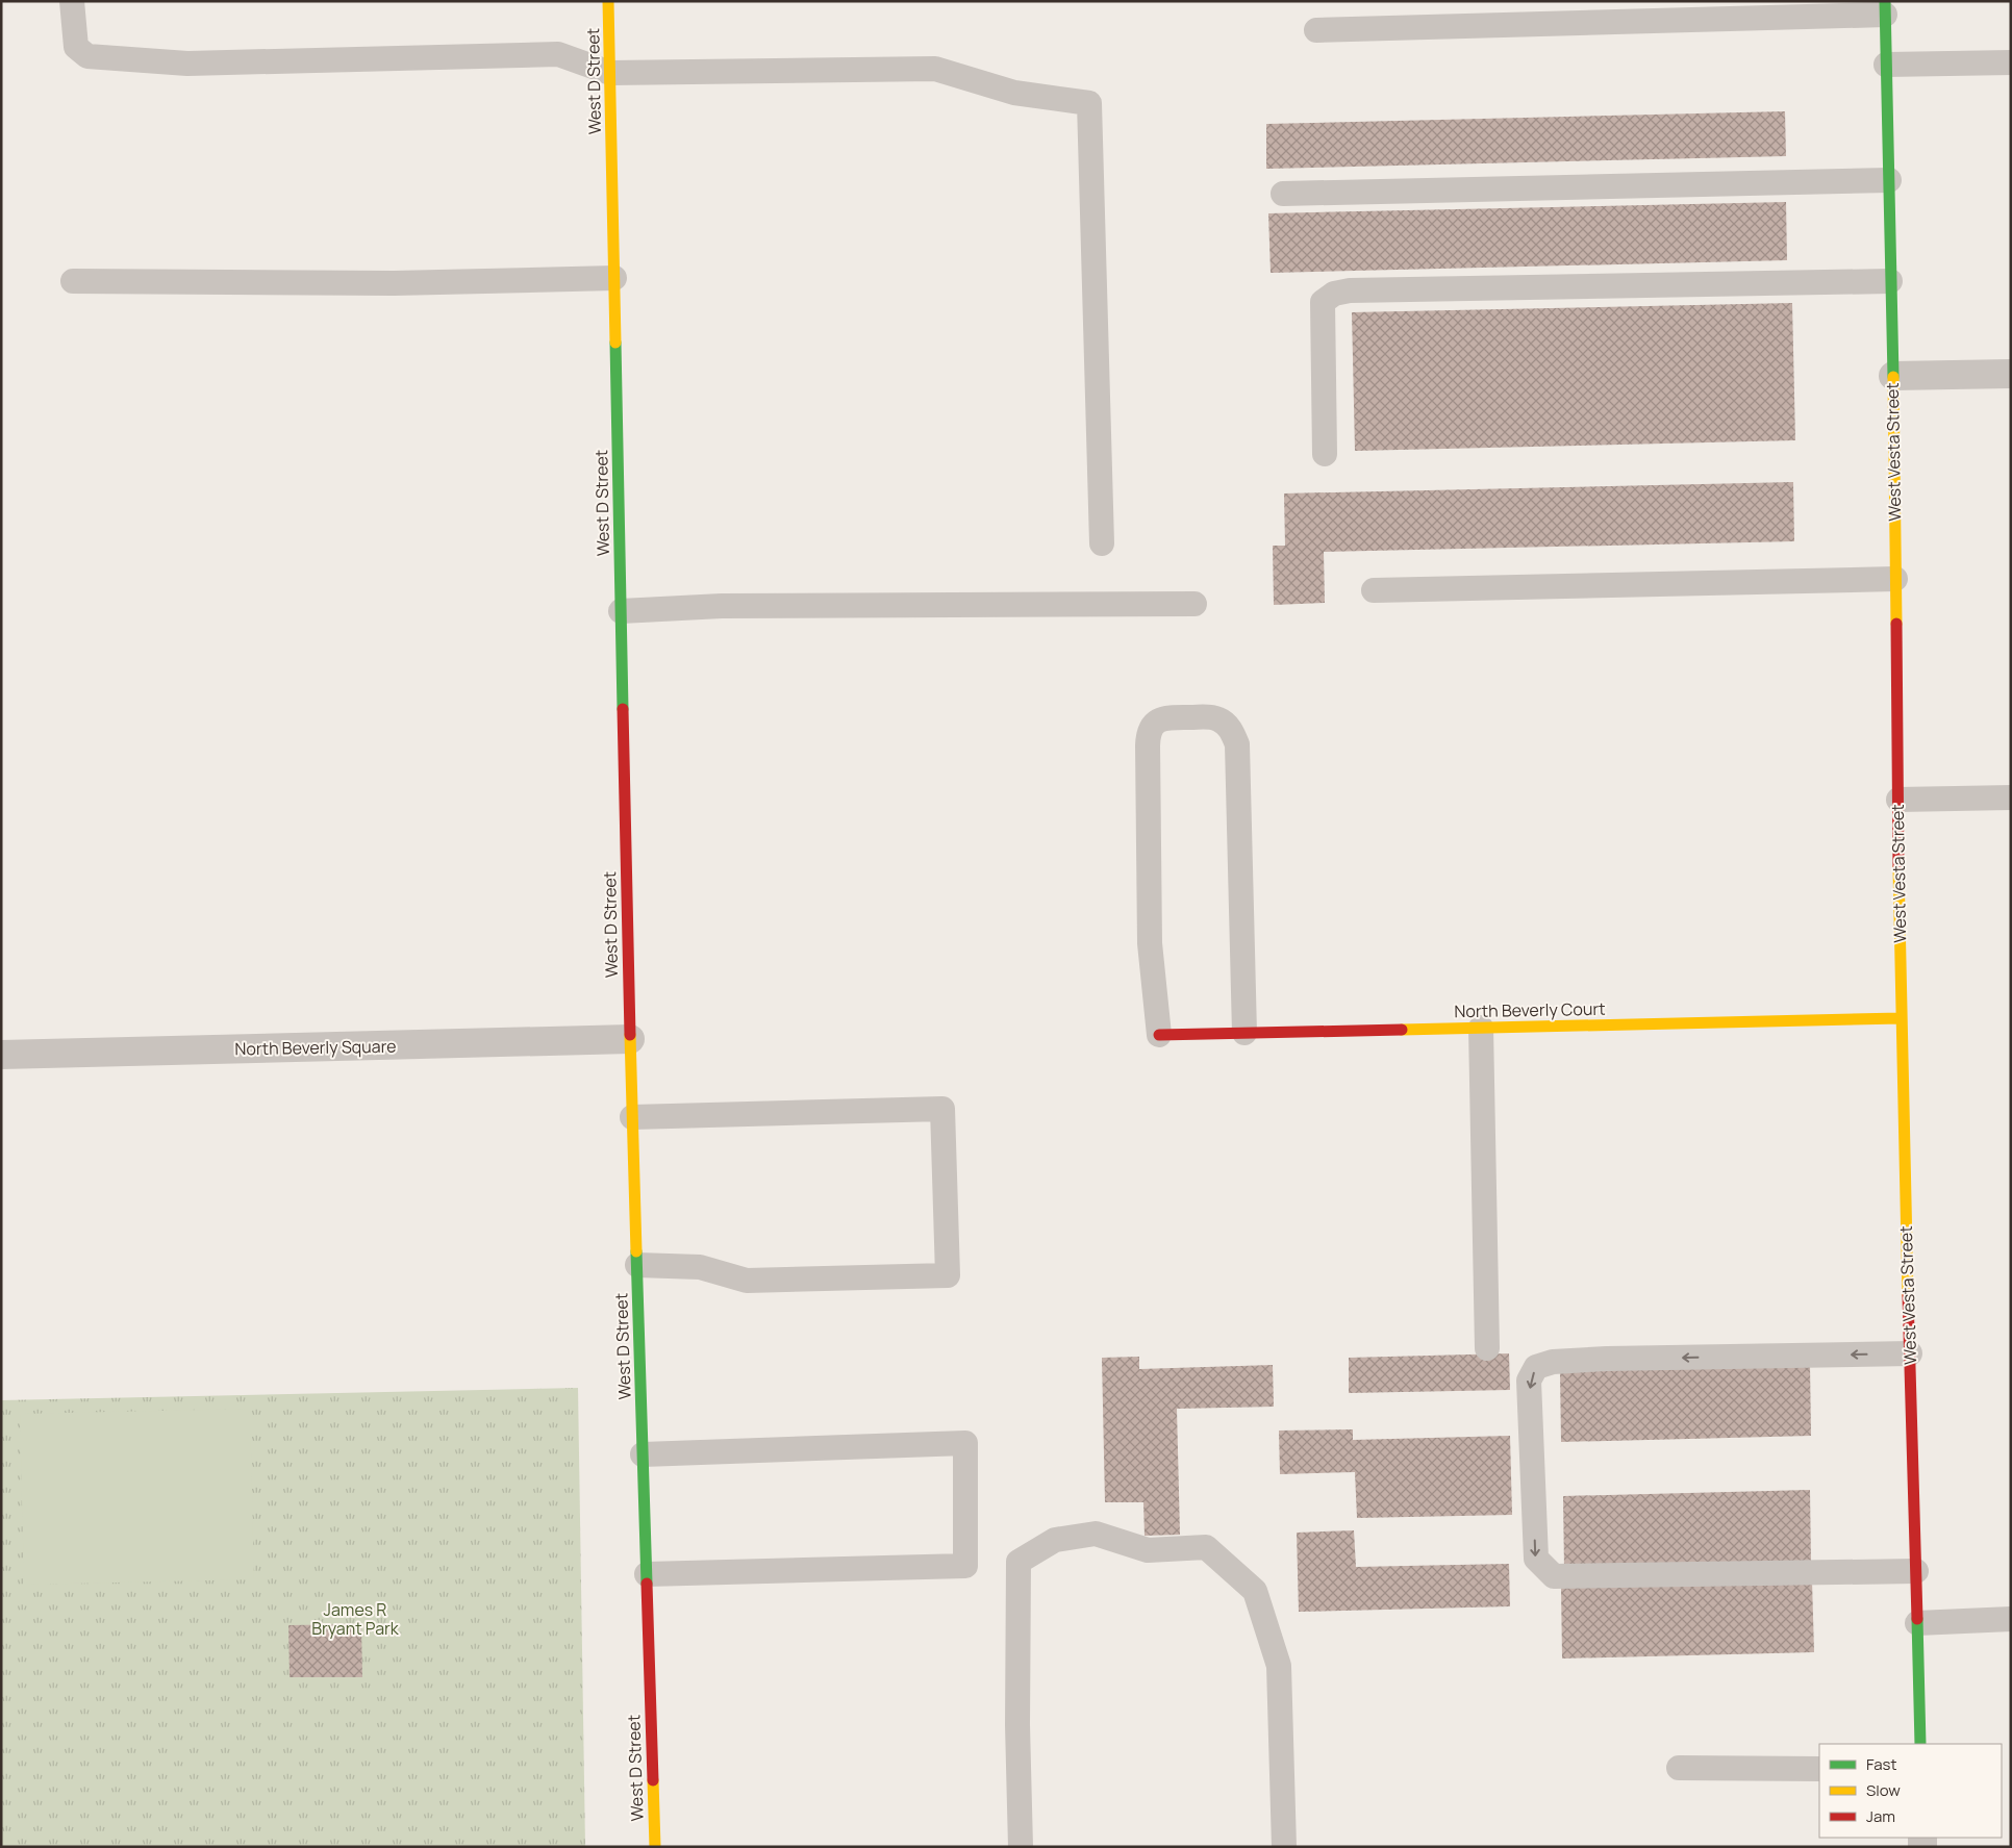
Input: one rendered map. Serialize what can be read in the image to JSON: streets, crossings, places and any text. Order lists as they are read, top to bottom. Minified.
{"streets":{"street":["West D Street","West Vesta Street","North Beverly Court","North Beverly Square"]},"crossings":[["West D Street","North Beverly Square"],["West Vesta Street","North Beverly Court"]],"parks":["James R Bryant Park"],"legend":["Fast","Slow","Jam"]}
